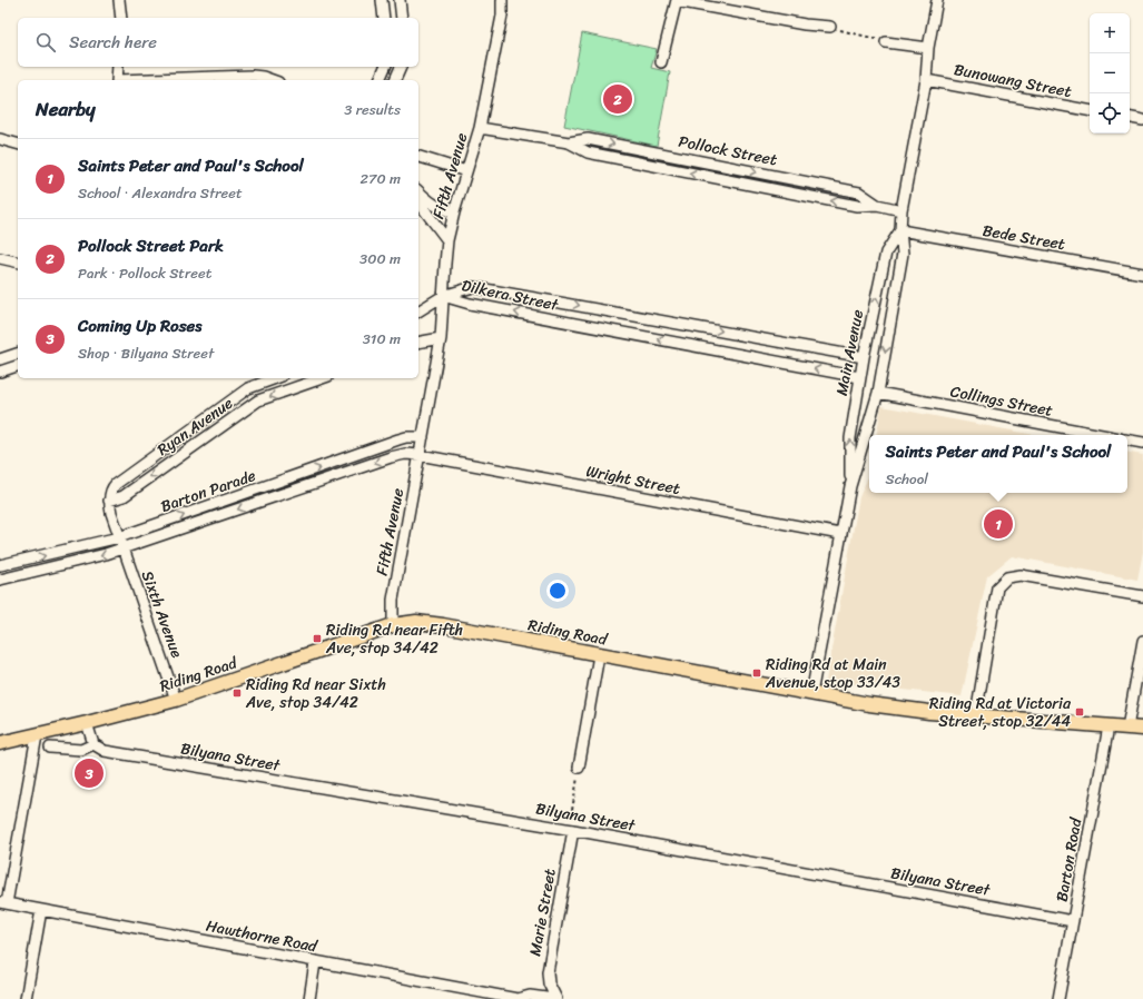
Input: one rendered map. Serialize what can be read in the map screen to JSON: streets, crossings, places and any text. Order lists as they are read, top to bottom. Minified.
{"streets":{"main road":["Riding Road"],"street":["Bunowang Street","Pollock Street","Fifth Avenue","Bede Street","Dilkera Street","Main Avenue","Collings Street","Ryan Avenue","Wright Street","Barton Parade","Sixth Avenue","Bilyana Street","Barton Road","Marie Street","Hawthorne Road"]},"crossings":[["Bunowang Street","Main Avenue"],["Pollock Street","Fifth Avenue"],["Pollock Street","Main Avenue"],["Fifth Avenue","Dilkera Street"],["Fifth Avenue","Wright Street"],["Fifth Avenue","Barton Parade"],["Fifth Avenue","Riding Road"],["Bede Street","Main Avenue"],["Dilkera Street","Main Avenue"],["Main Avenue","Collings Street"],["Main Avenue","Wright Street"],["Main Avenue","Riding Road"],["Wright Street","Barton Parade"],["Barton Parade","Sixth Avenue"],["Sixth Avenue","Riding Road"],["Riding Road","Barton Road"],["Bilyana Street","Barton Road"],["Bilyana Street","Marie Street"],["Marie Street","Hawthorne Road"]],"places":{"transit":["Riding Rd near Fifth Ave, stop 34/42","Riding Rd at Main Avenue, stop 33/43","Riding Rd near Sixth Ave, stop 34/42","Riding Rd at Victoria Street, stop 32/44"]},"page":{"map_buttons":["+","−"],"search":"Search here","heading":["Nearby","3 results"],"pins":["2","1","3"],"list":[{"mark":"1","name":"Saints Peter and Paul's School","note":"School · Alexandra Street","value":"270 m"},{"mark":"2","name":"Pollock Street Park","note":"Park · Pollock Street","value":"300 m"},{"mark":"3","name":"Coming Up Roses","note":"Shop · Bilyana Street","value":"310 m"}],"popup":["Saints Peter and Paul's School","School"]}}
